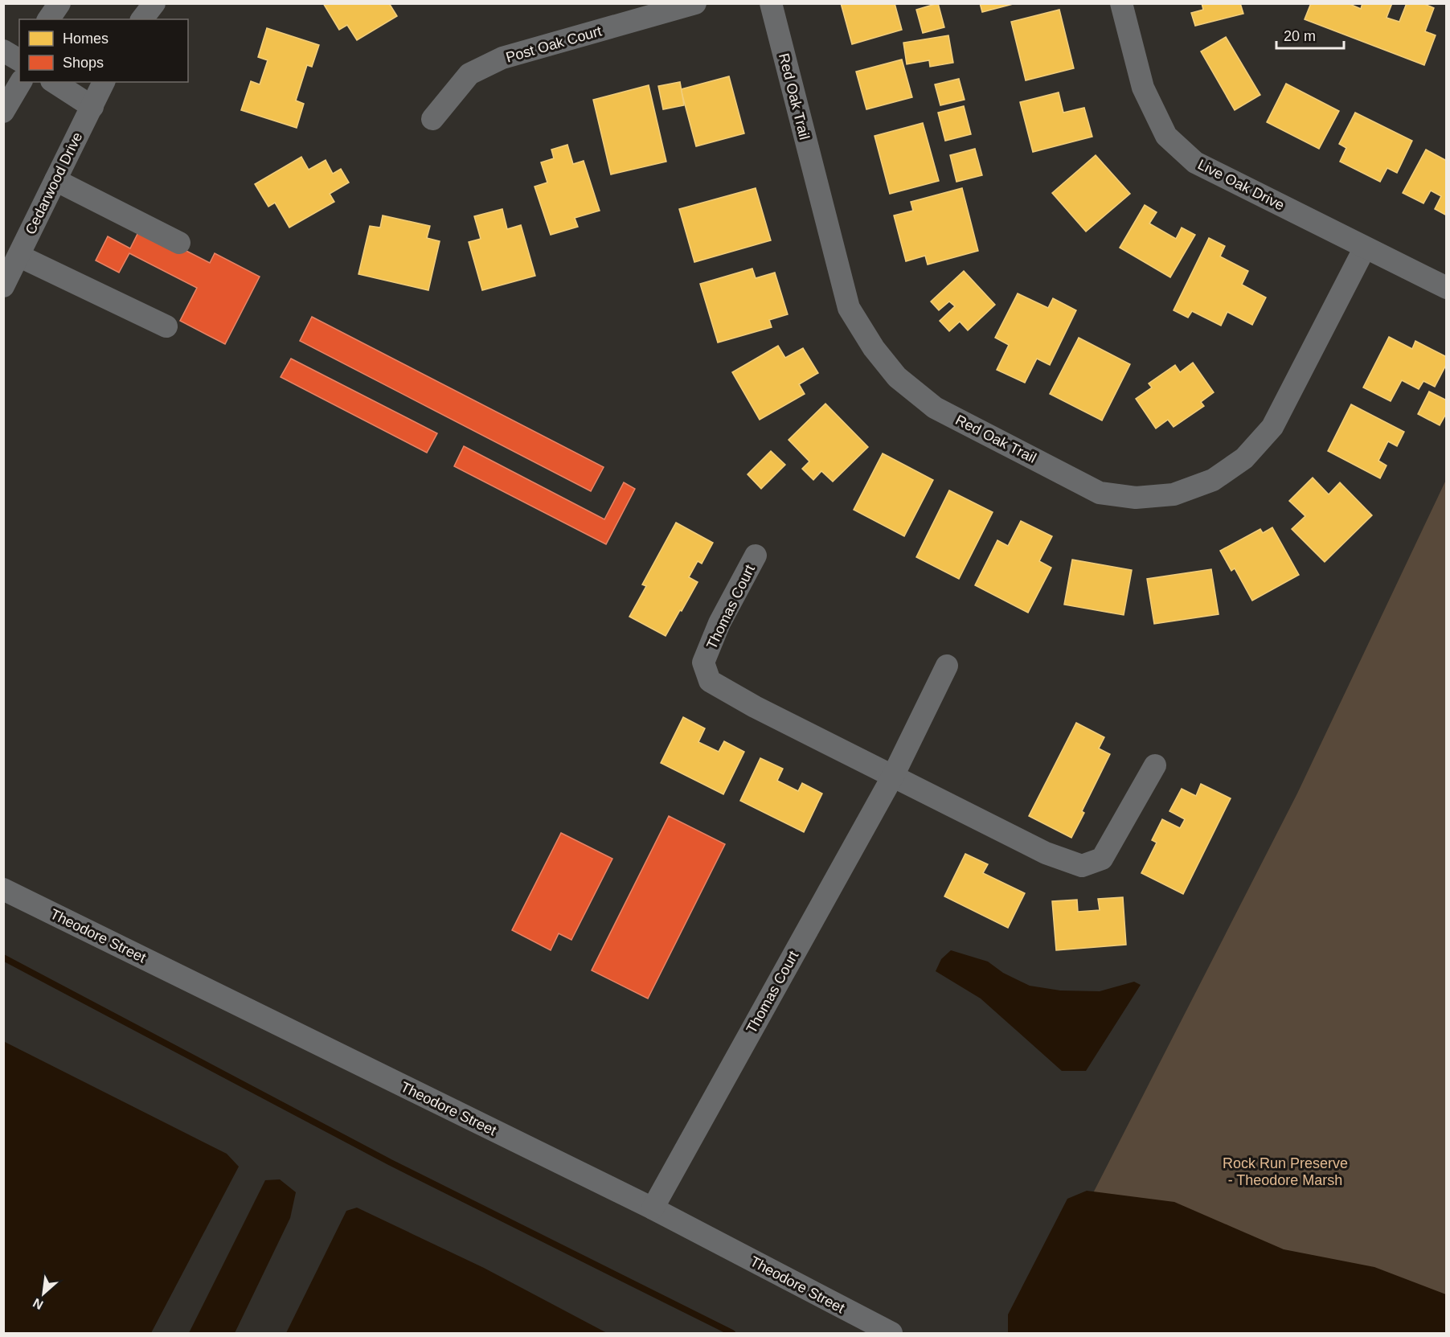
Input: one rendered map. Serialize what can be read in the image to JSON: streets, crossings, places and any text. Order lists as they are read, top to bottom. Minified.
{"streets":{"street":["Post Oak Court","Red Oak Trail","Cedarwood Drive","Live Oak Drive","Thomas Court","Theodore Street"]},"crossings":[["Red Oak Trail","Live Oak Drive"],["Thomas Court","Theodore Street"]],"parks":["Rock Run Preserve - Theodore Marsh"],"legend":["Homes","Shops"],"scale_bar":"20 m","north":"bottom left"}
